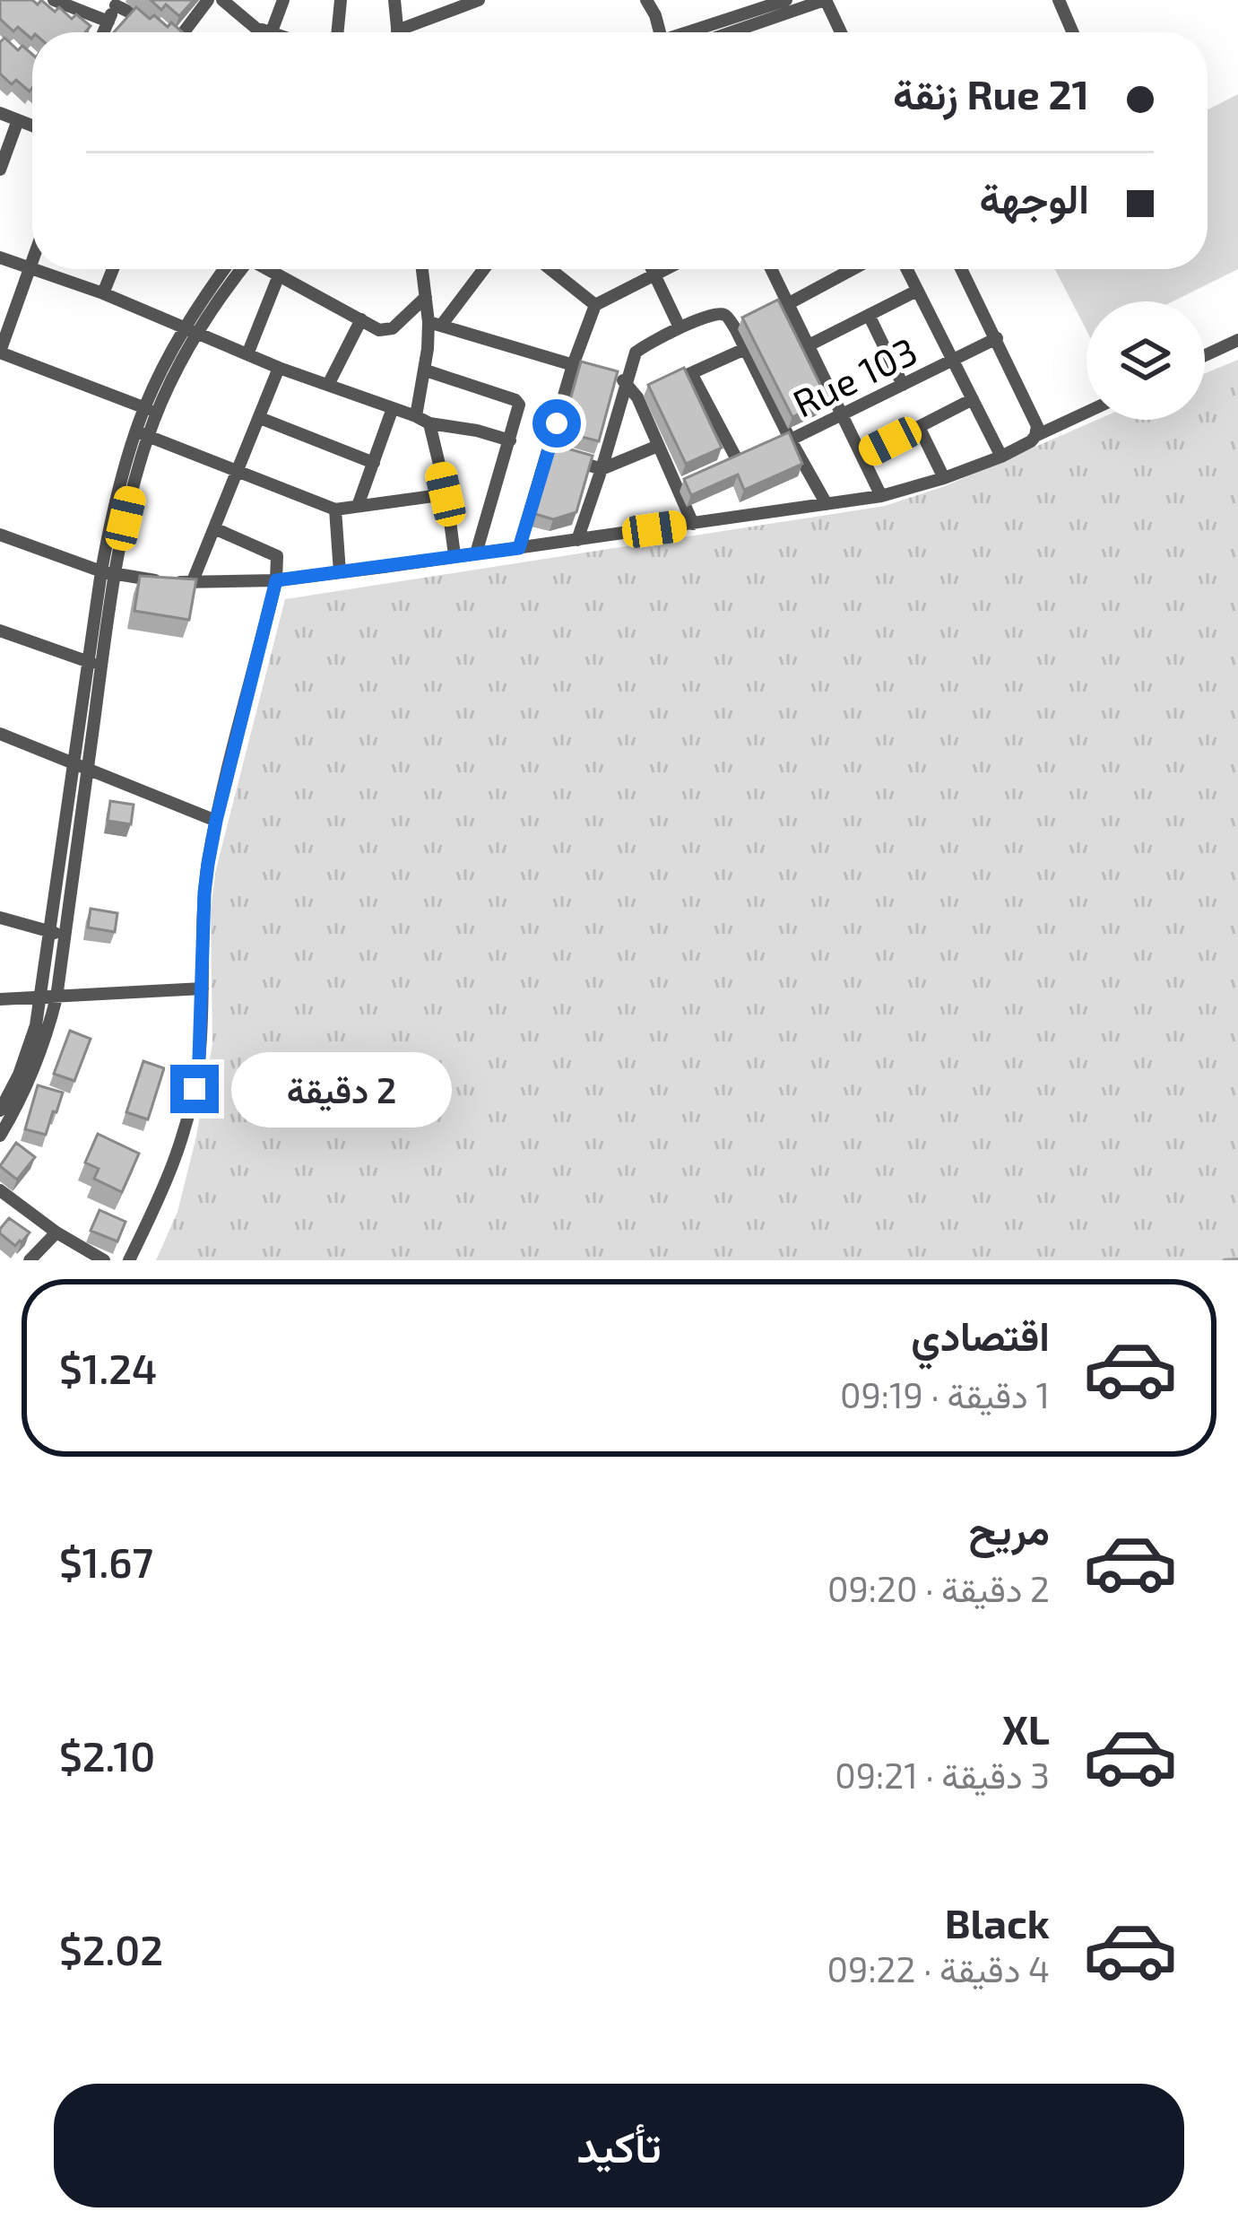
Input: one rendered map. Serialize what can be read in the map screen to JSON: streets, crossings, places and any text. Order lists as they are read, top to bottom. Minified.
{"streets":{"street":["Rue 103"]},"page":{"banner":["Rue 21 زنقة","الوجهة"],"bubble":"2 دقيقة","list":[{"name":"اقتصادي","note":"1 دقيقة · 09:19","value":"$1.24"},{"name":"مريح","note":"2 دقيقة · 09:20","value":"$1.67"},{"name":"XL","note":"3 دقيقة · 09:21","value":"$2.10"},{"name":"Black","note":"4 دقيقة · 09:22","value":"$2.02"}],"buttons":"تأكيد"}}
